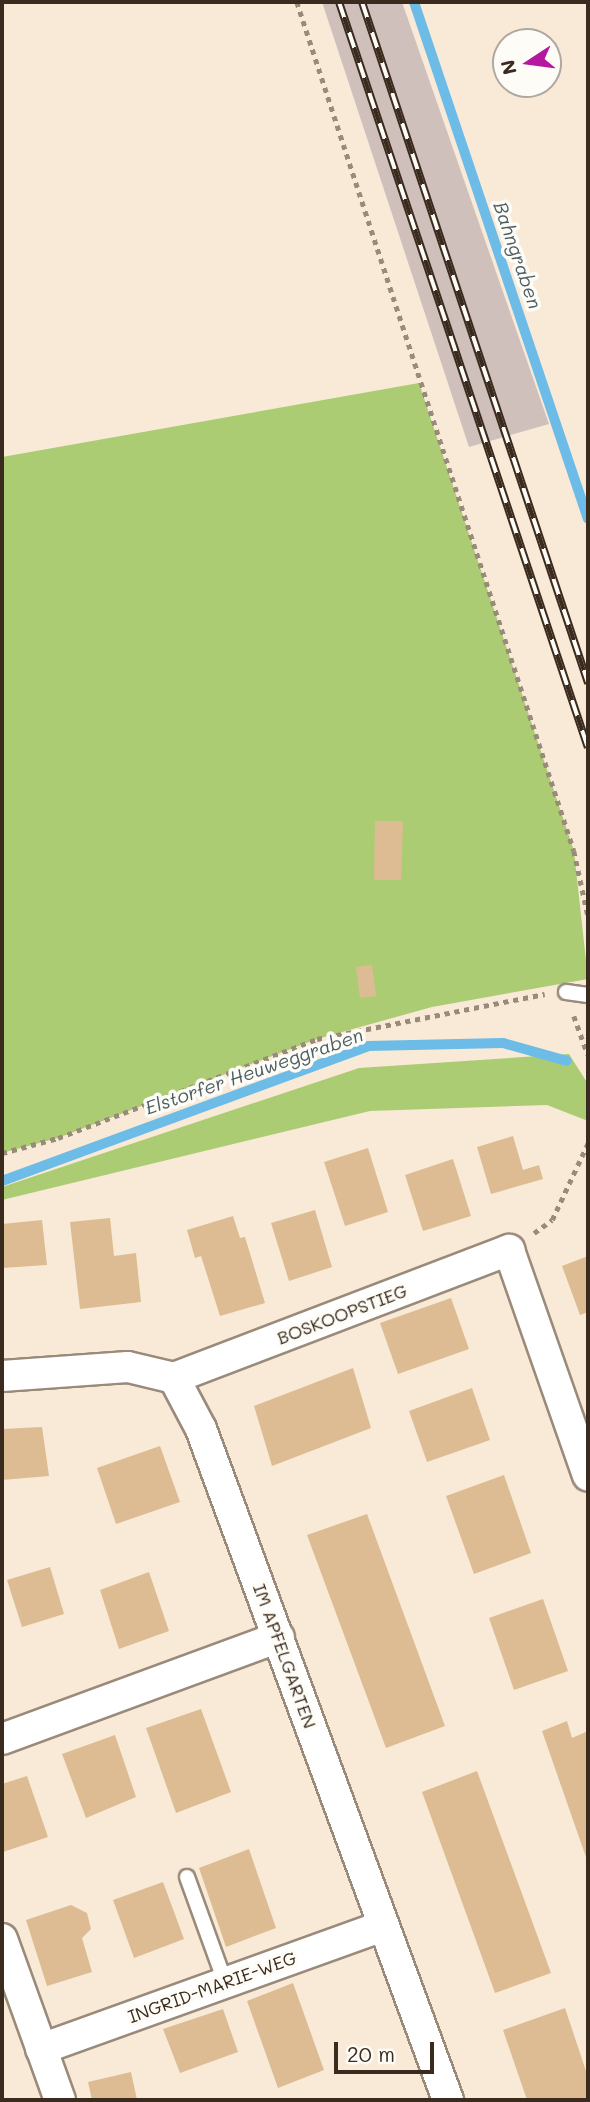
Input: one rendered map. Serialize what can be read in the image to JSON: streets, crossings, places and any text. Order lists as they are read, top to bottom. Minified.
{"streets":{"street":["BOSKOOPSTIEG","IM APFELGARTEN","INGRID-MARIE-WEG"]},"crossings":[["BOSKOOPSTIEG","IM APFELGARTEN"],["IM APFELGARTEN","INGRID-MARIE-WEG"]],"water":["Bahngraben","Elstorfer Heuweggraben"],"scale_bar":"20 m","north":"left"}
